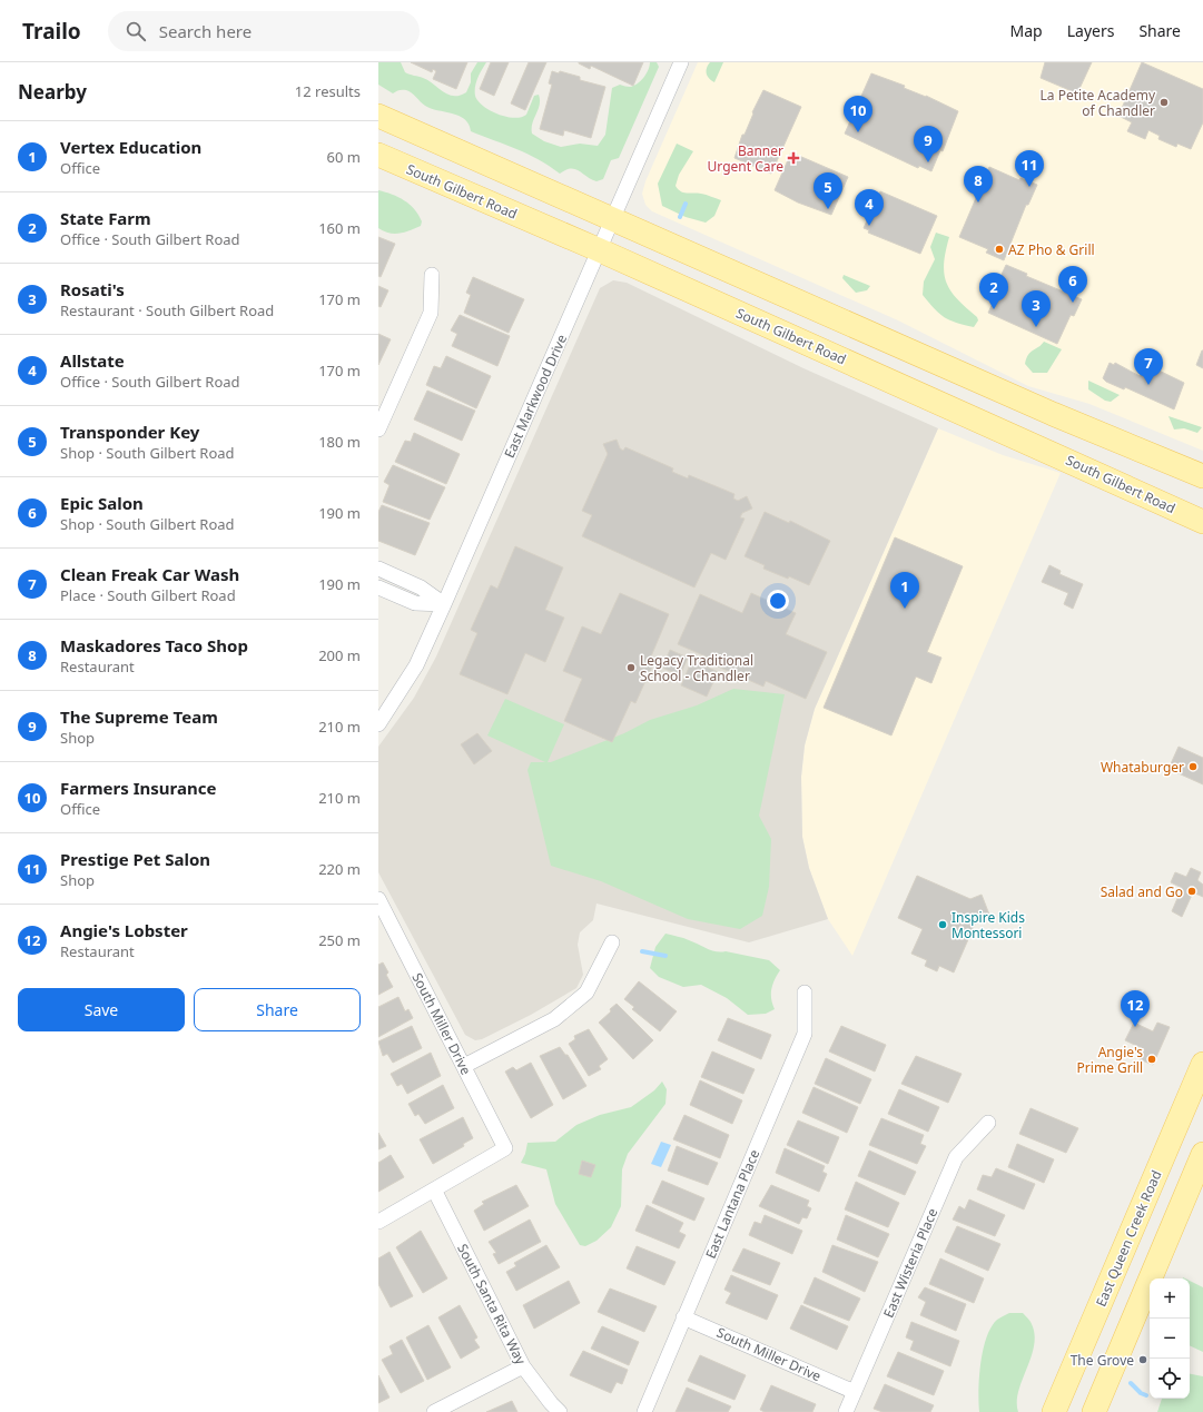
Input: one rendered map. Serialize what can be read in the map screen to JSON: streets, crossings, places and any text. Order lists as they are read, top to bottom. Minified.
{"streets":{"main road":["South Gilbert Road","East Queen Creek Road"],"street":["East Markwood Drive","South Miller Drive","East Lantana Place","East Wisteria Place","South Santa Rita Way"]},"crossings":[["South Gilbert Road","East Markwood Drive"],["South Miller Drive","East Lantana Place"],["South Miller Drive","East Wisteria Place"],["South Miller Drive","South Santa Rita Way"]],"places":{"other":["La Petite Academy of Chandler","AZ Pho & Grill","Legacy Traditional School - Chandler","Whataburger","Salad and Go","Inspire Kids Montessori","Angie's Prime Grill","The Grove"],"health":["Banner Urgent Care"]},"page":{"header":"Trailo","search":"Search here","nav":["Map","Layers","Share"],"heading":["Nearby","12 results"],"pins":["10","9","11","8","5","4","6","2","3","7","1","12"],"list":[{"mark":"1","name":"Vertex Education","note":"Office","value":"60 m"},{"mark":"2","name":"State Farm","note":"Office · South Gilbert Road","value":"160 m"},{"mark":"3","name":"Rosati's","note":"Restaurant · South Gilbert Road","value":"170 m"},{"mark":"4","name":"Allstate","note":"Office · South Gilbert Road","value":"170 m"},{"mark":"5","name":"Transponder Key","note":"Shop · South Gilbert Road","value":"180 m"},{"mark":"6","name":"Epic Salon","note":"Shop · South Gilbert Road","value":"190 m"},{"mark":"7","name":"Clean Freak Car Wash","note":"Place · South Gilbert Road","value":"190 m"},{"mark":"8","name":"Maskadores Taco Shop","note":"Restaurant","value":"200 m"},{"mark":"9","name":"The Supreme Team","note":"Shop","value":"210 m"},{"mark":"10","name":"Farmers Insurance","note":"Office","value":"210 m"},{"mark":"11","name":"Prestige Pet Salon","note":"Shop","value":"220 m"},{"mark":"12","name":"Angie's Lobster","note":"Restaurant","value":"250 m"}],"buttons":["Save","Share"],"map_buttons":["+","−"]}}
